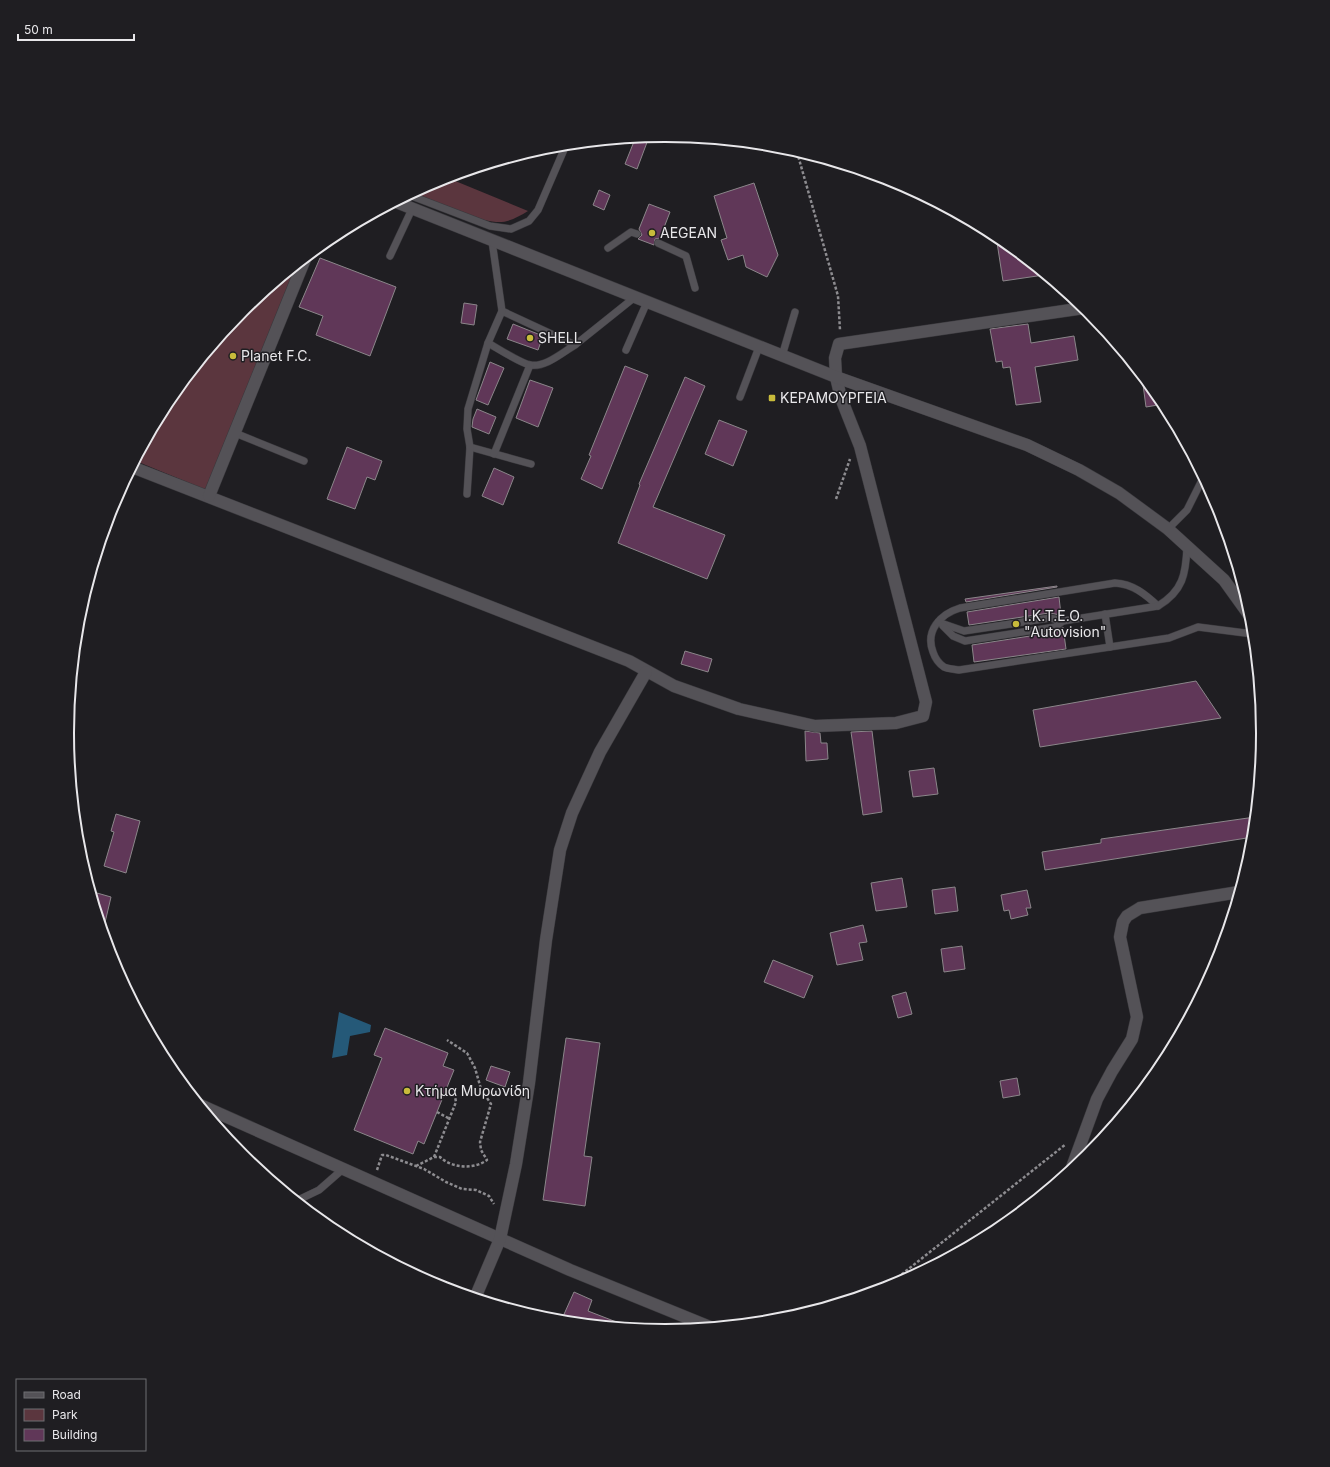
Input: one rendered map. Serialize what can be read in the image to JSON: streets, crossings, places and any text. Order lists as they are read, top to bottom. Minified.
{"places":{"other":["AEGEAN","SHELL","Planet F.C.","I.Κ.Τ.Ε.Ο. \"Autovision\"","Κτήμα Μυρωνίδη"],"transit":["ΚΕΡΑΜΟΥΡΓΕΙΑ"]},"legend":["Road","Park","Building"],"scale_bar":"50 m"}
